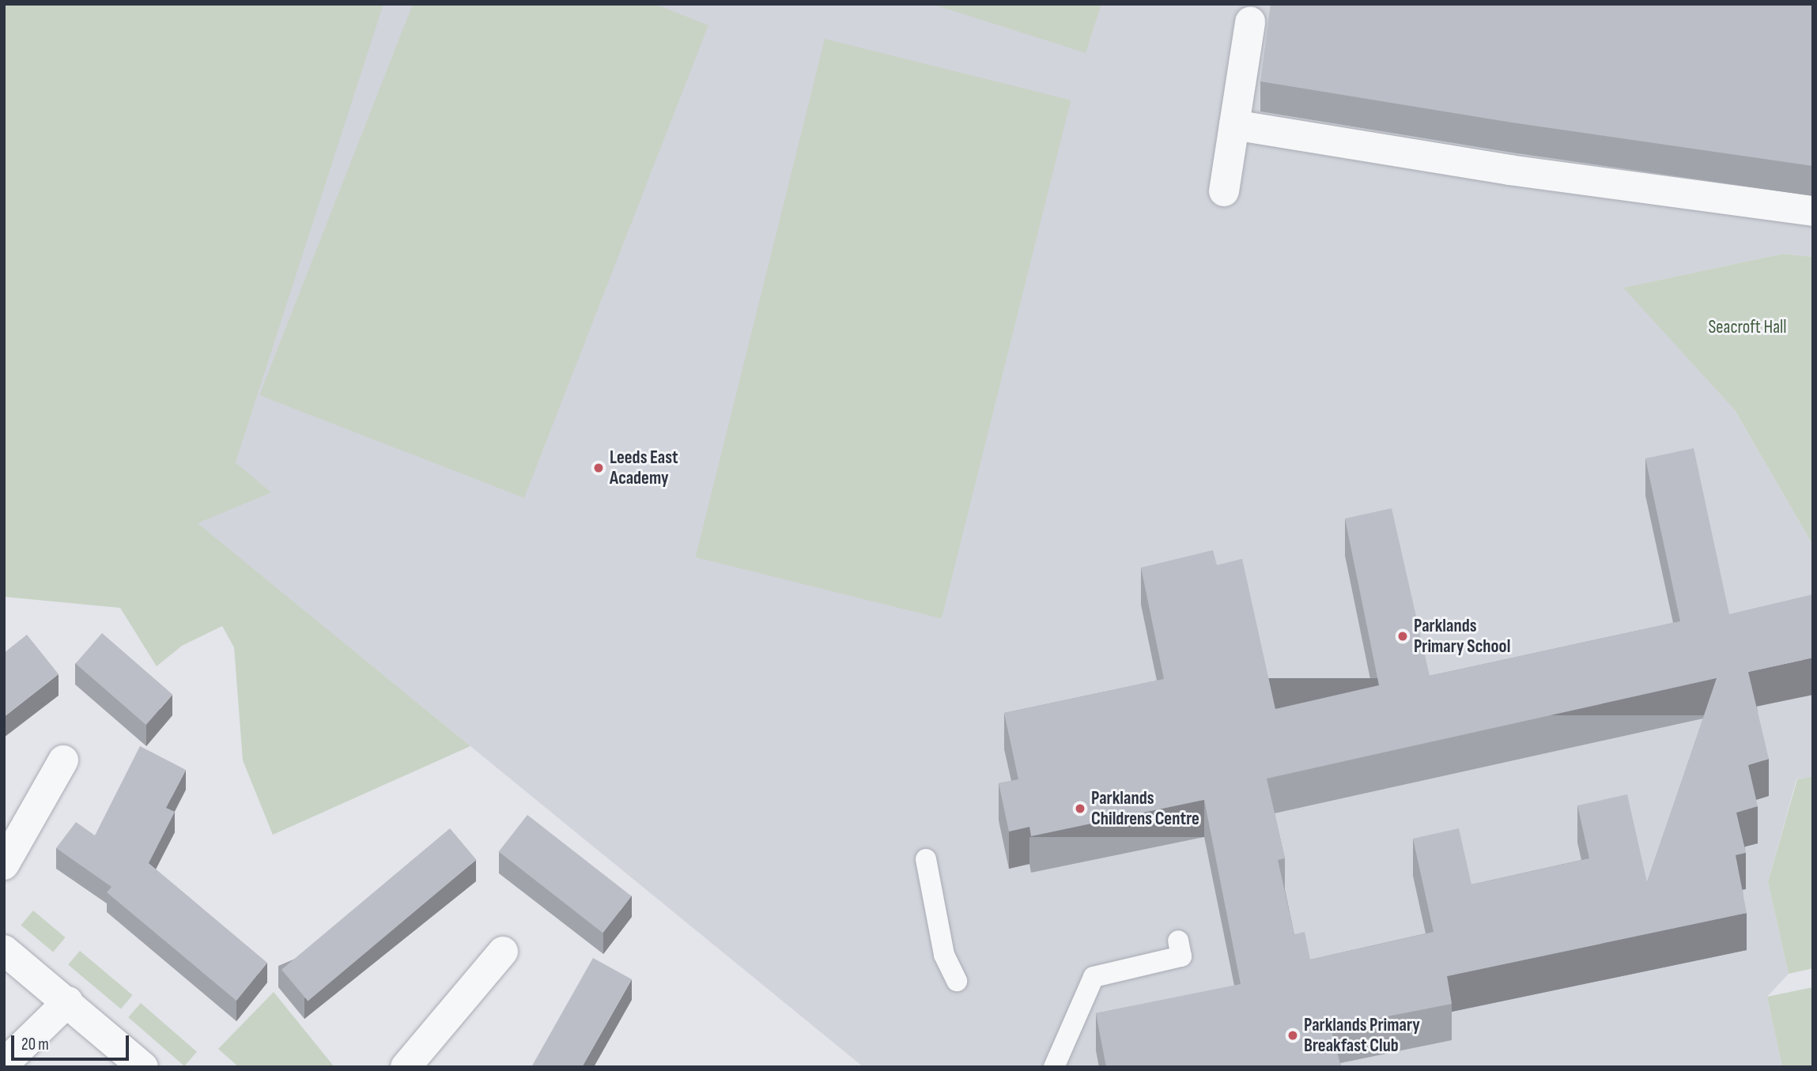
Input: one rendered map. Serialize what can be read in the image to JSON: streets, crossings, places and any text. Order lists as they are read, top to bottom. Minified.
{"parks":["Seacroft Hall"],"places":["Leeds East Academy","Parklands Primary School","Parklands Childrens Centre","Parklands Primary Breakfast Club"],"scale_bar":"20 m"}
